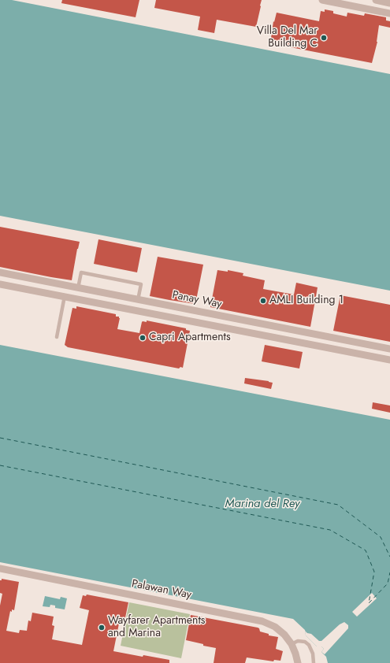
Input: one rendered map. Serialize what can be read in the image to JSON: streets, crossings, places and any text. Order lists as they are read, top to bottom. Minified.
{"streets":{"street":["Panay Way","Palawan Way"]},"water":["Marina del Rey"],"places":["Villa Del Mar Building C","AMLI Building 1","Capri Apartments","Wayfarer Apartments and Marina"]}
